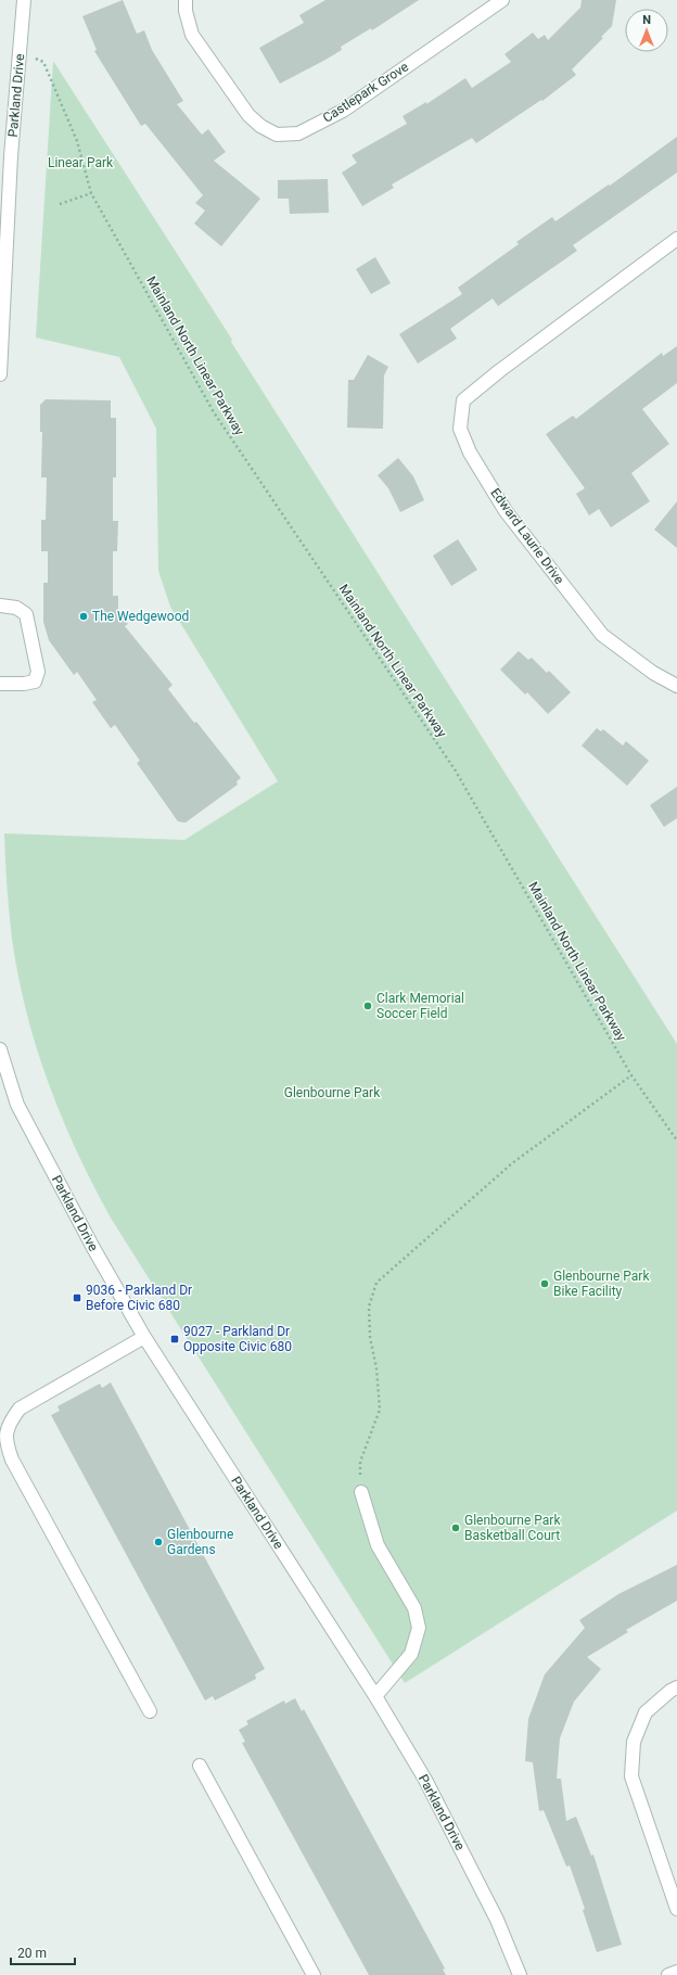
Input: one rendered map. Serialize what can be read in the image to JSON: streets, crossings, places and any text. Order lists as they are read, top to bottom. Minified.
{"streets":{"street":["Castlepark Grove","Parkland Drive","Edward Laurie Drive"],"path":["Mainland North Linear Parkway"]},"crossings":[["Parkland Drive","Mainland North Linear Parkway"]],"parks":["Linear Park","Glenbourne Park"],"places":{"other":["The Wedgewood","Clark Memorial Soccer Field","Glenbourne Park Bike Facility","Glenbourne Park Basketball Court","Glenbourne Gardens"],"transit":["9036 - Parkland Dr Before Civic 680","9027 - Parkland Dr Opposite Civic 680"]},"scale_bar":"20 m","north":"top"}
